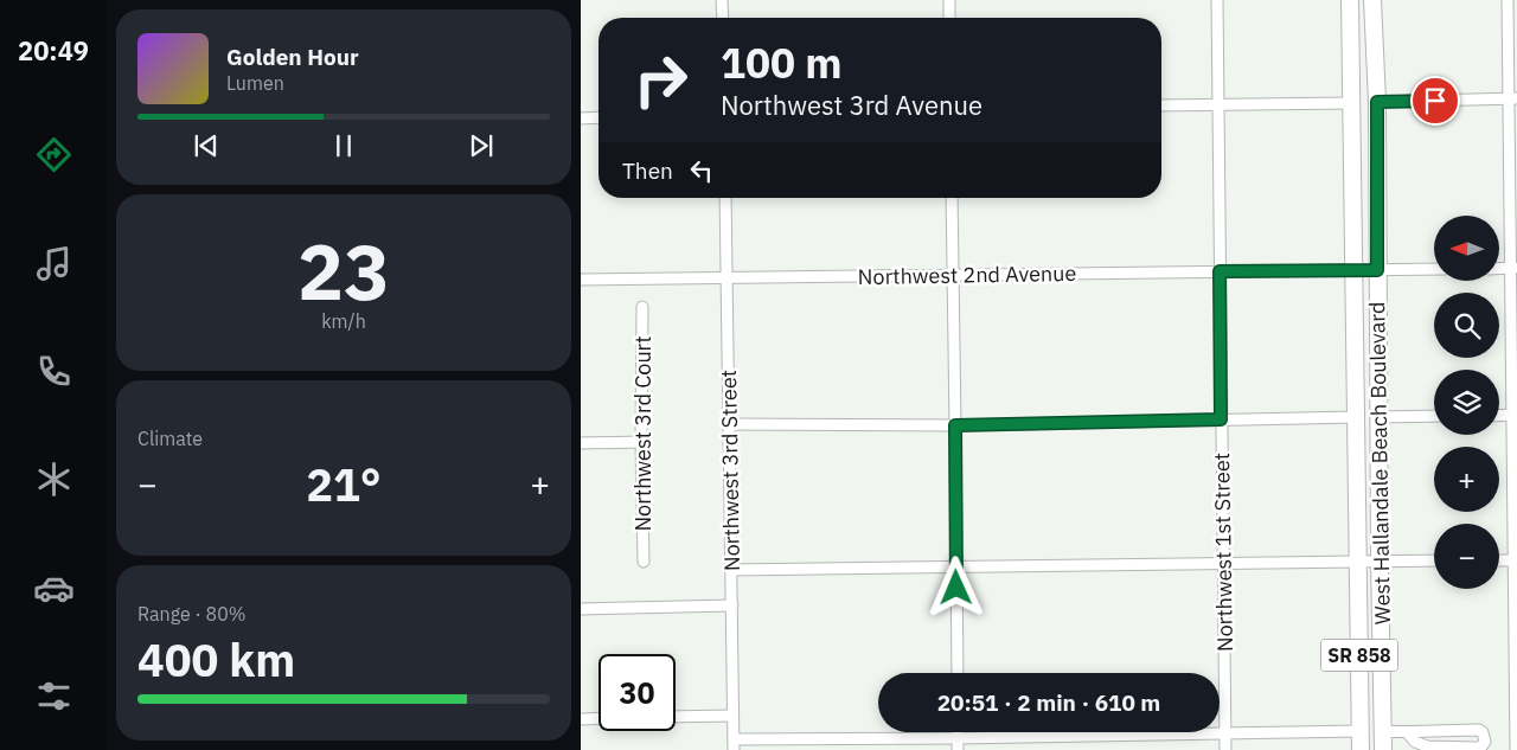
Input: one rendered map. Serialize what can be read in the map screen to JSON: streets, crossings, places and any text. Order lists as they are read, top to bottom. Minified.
{"streets":{"main road":["West Hallandale Beach Boulevard","SR 858"],"street":["Northwest 2nd Avenue","Northwest 3rd Court","Northwest 3rd Street","Northwest 1st Street"]},"crossings":[["Northwest 2nd Avenue","West Hallandale Beach Boulevard"],["Northwest 2nd Avenue","Northwest 3rd Street"],["Northwest 2nd Avenue","Northwest 1st Street"]],"north":"left","page":{"tabs":"20:49","turn":["100 m","Northwest 3rd Avenue"],"song":["Golden Hour","Lumen"],"then":"Then","tile":[["23","km/h"],"Climate",["Range · 80%","400 km"]],"map_buttons":["+","−"],"heat":["−","21°","+"],"limit":"30","trip":"20:51 · 2 min · 610 m"}}
